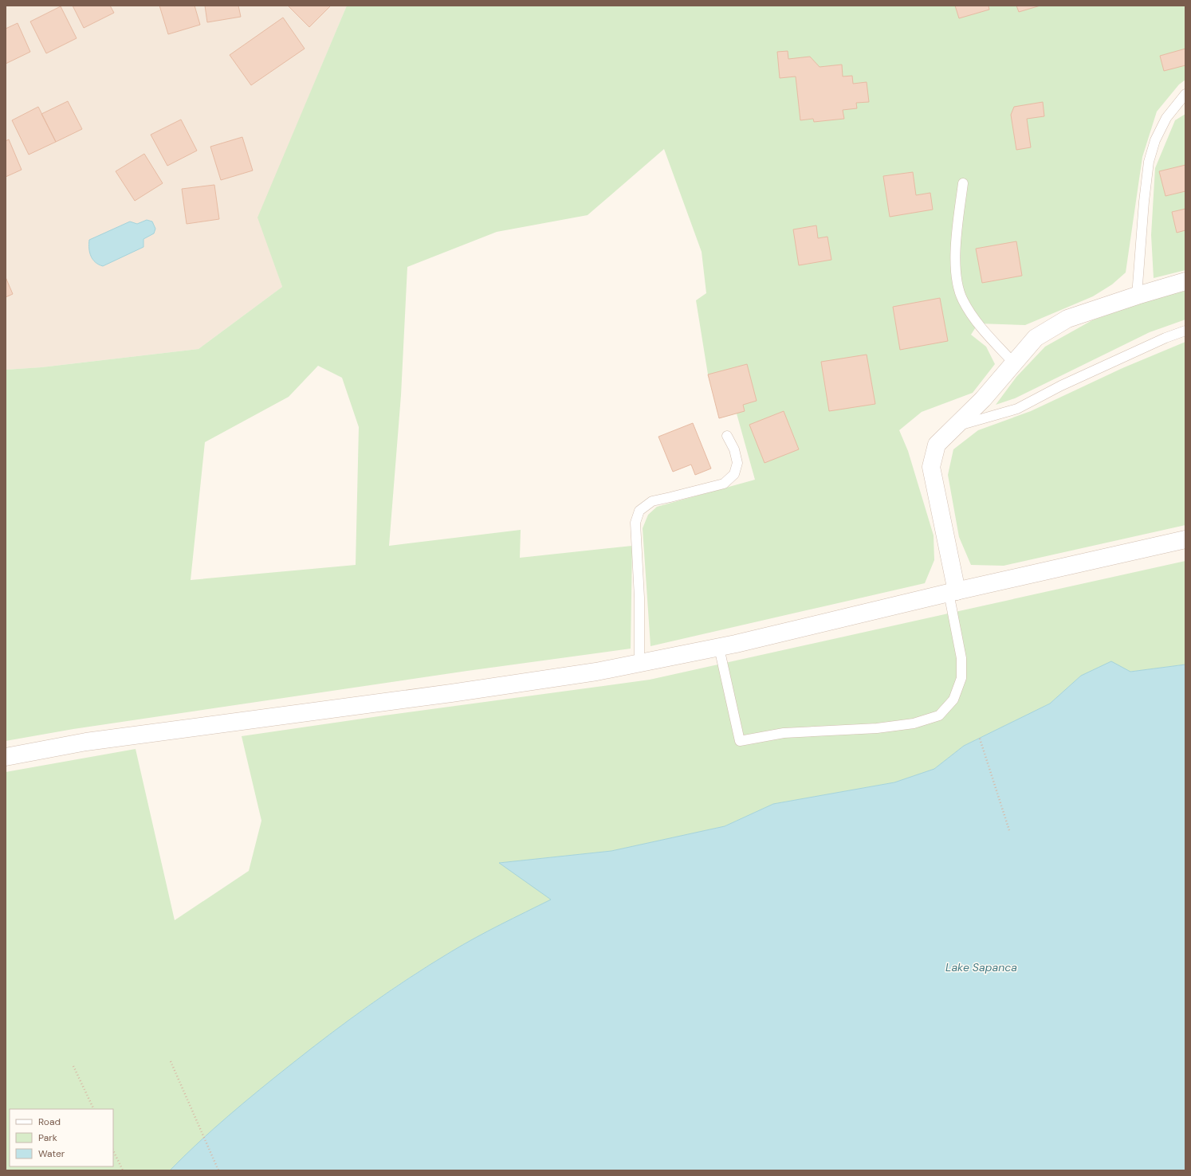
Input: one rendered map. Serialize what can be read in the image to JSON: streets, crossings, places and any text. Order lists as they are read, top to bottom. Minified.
{"water":["Lake Sapanca"],"legend":["Road","Park","Water"]}
